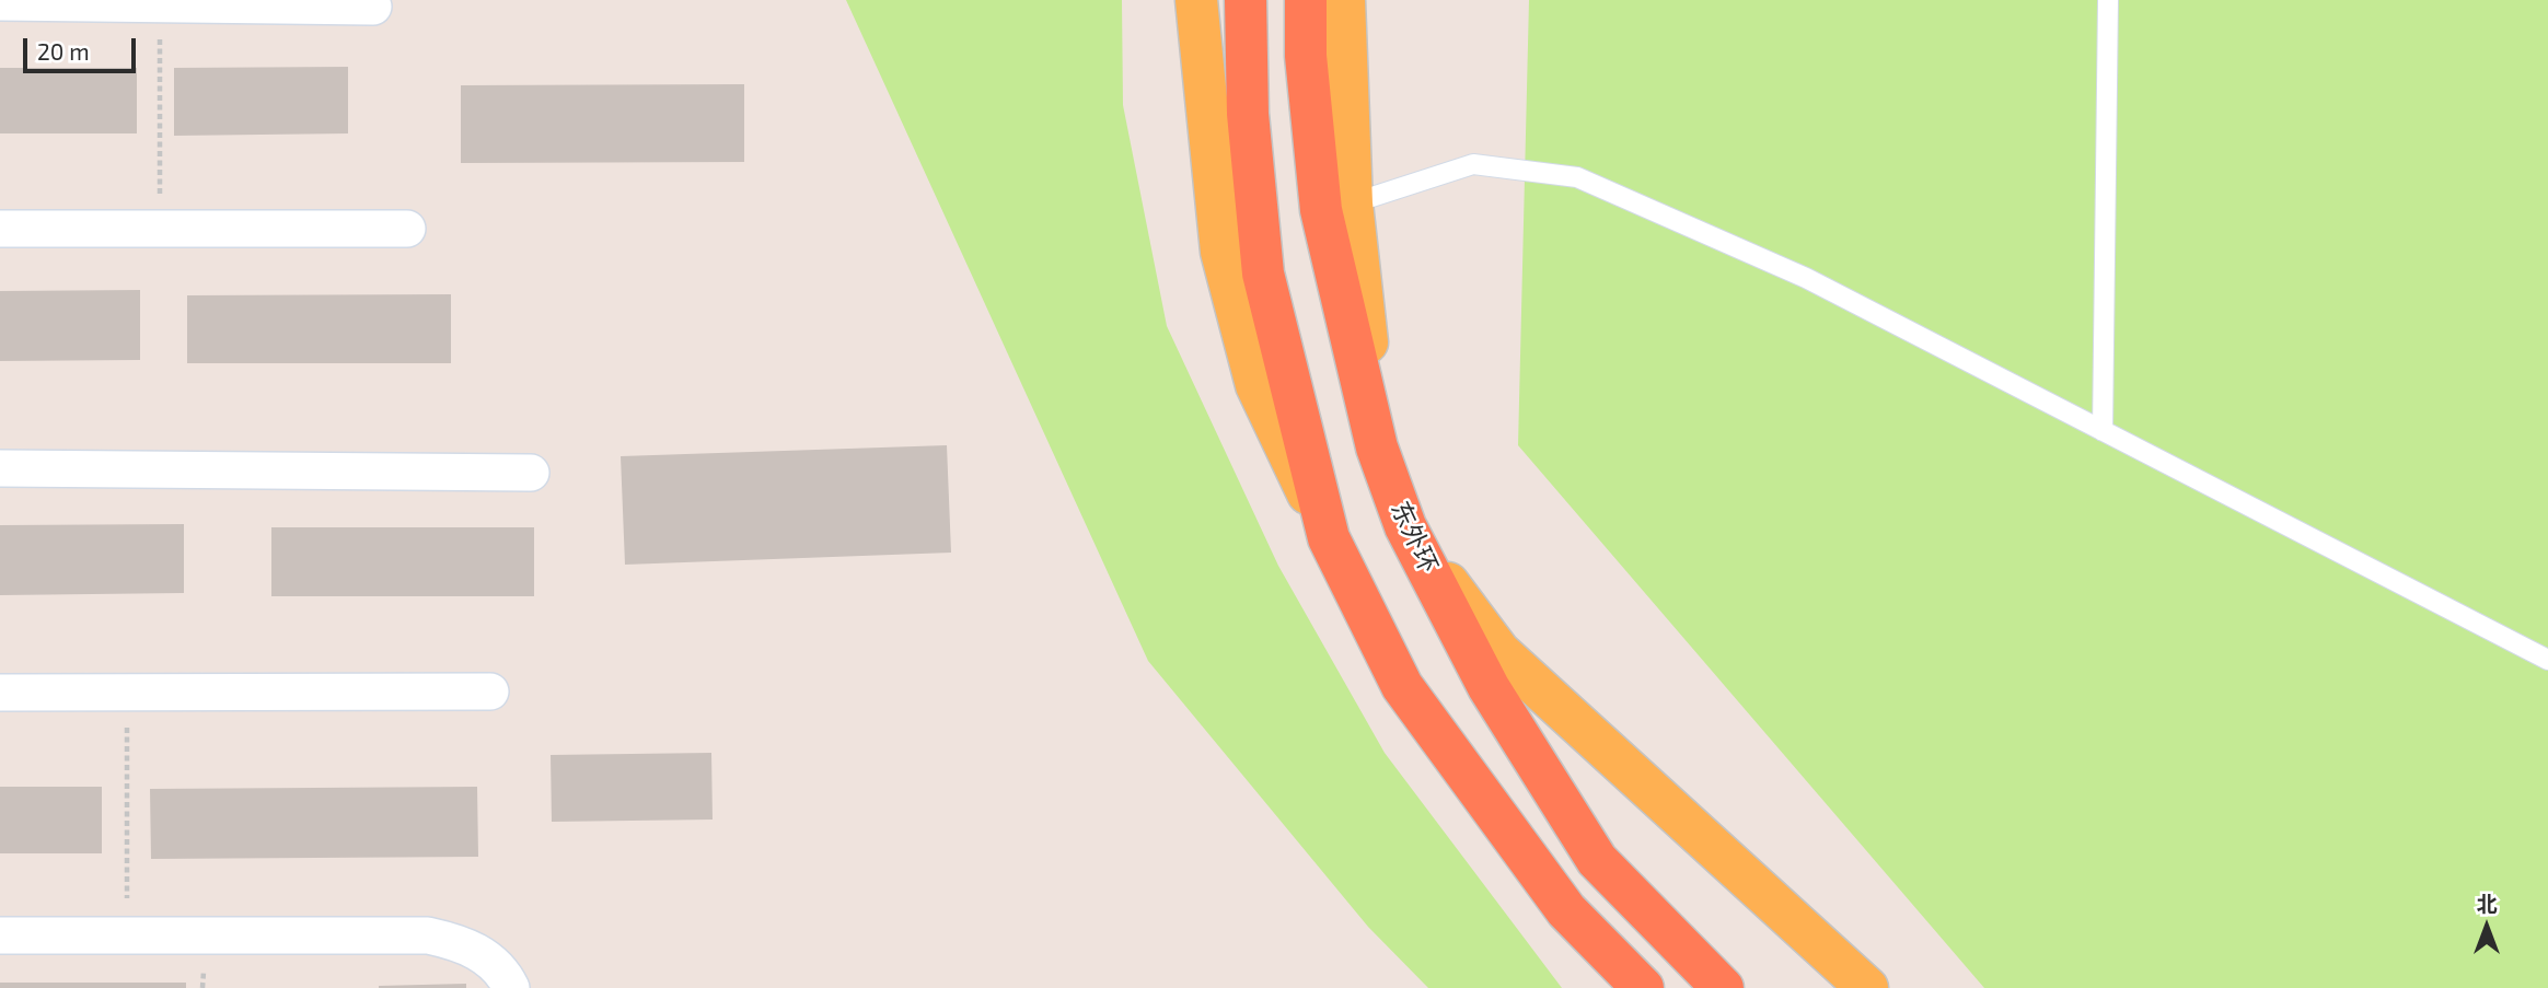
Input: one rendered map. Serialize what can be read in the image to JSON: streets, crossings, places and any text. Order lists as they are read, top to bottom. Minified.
{"streets":{"highway":["东外环"]},"scale_bar":"20 m","north":"top"}
